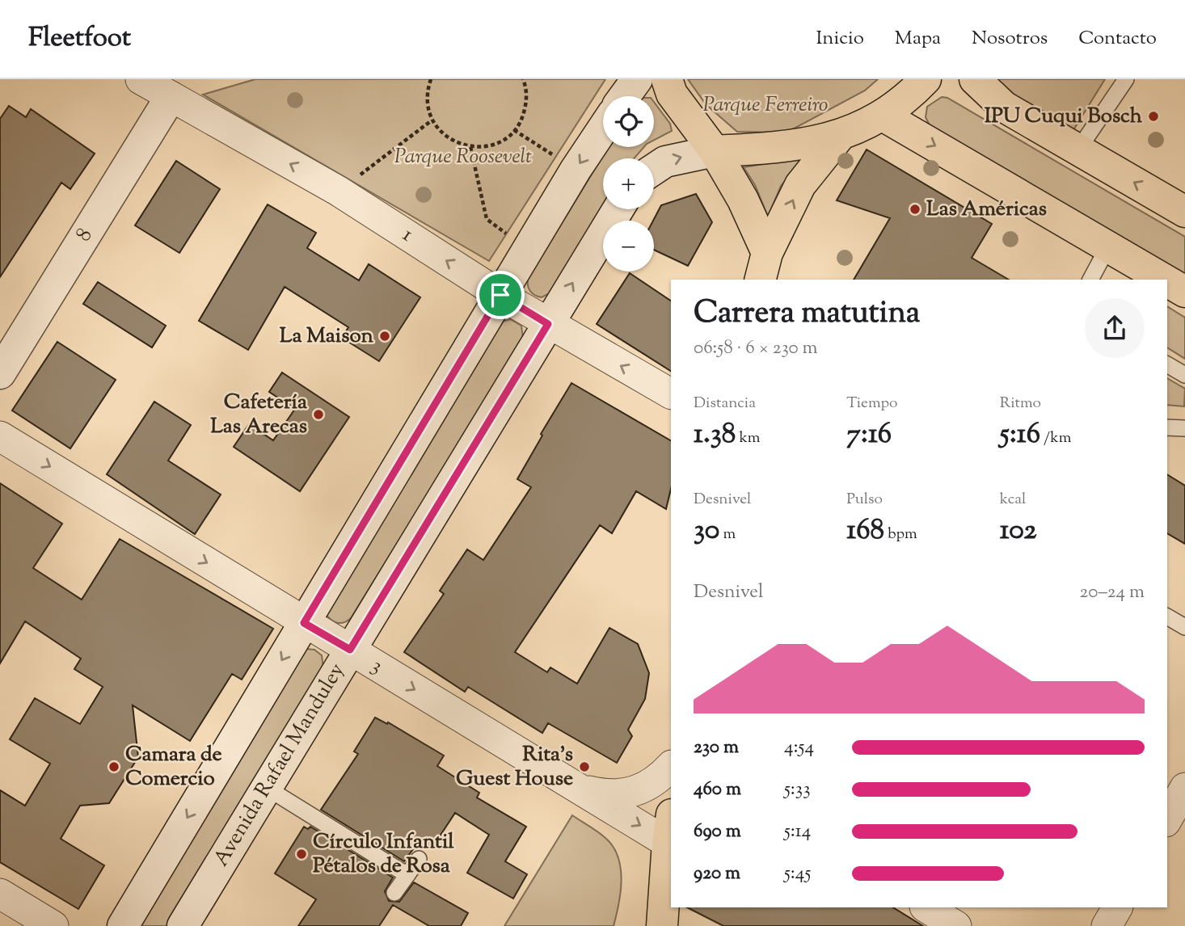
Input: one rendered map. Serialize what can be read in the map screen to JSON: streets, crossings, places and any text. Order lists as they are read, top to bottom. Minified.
{"streets":{"main road":["8","Avenida Rafael Manduley"],"street":["1","3"]},"crossings":[["8","1"],["1","Avenida Rafael Manduley"],["3","Avenida Rafael Manduley"]],"one_way":["1","3"],"parks":["Parque Ferreiro","Parque Roosevelt"],"places":["IPU Cuqui Bosch","Las Américas","La Maison","Cafetería Las Arecas","Camara de Comercio","Rita's Guest House","Círculo Infantil Pétalos de Rosa"],"page":{"header":"Fleetfoot","nav":["Inicio","Mapa","Nosotros","Contacto"],"map_buttons":["+","−"],"heading":["Carrera matutina","06:58 · 6 × 230 m"],"stats":[["Distancia","1.38 km"],["Tiempo","7:16"],["Ritmo","5:16 /km"],["Desnivel","30 m"],["Pulso","168 bpm"],["kcal","102"]],"chart":["Desnivel","20–24 m"],"list":[{"name":"230 m","note":"4:54"},{"name":"460 m","note":"5:33"},{"name":"690 m","note":"5:14"},{"name":"920 m","note":"5:45"}]}}
